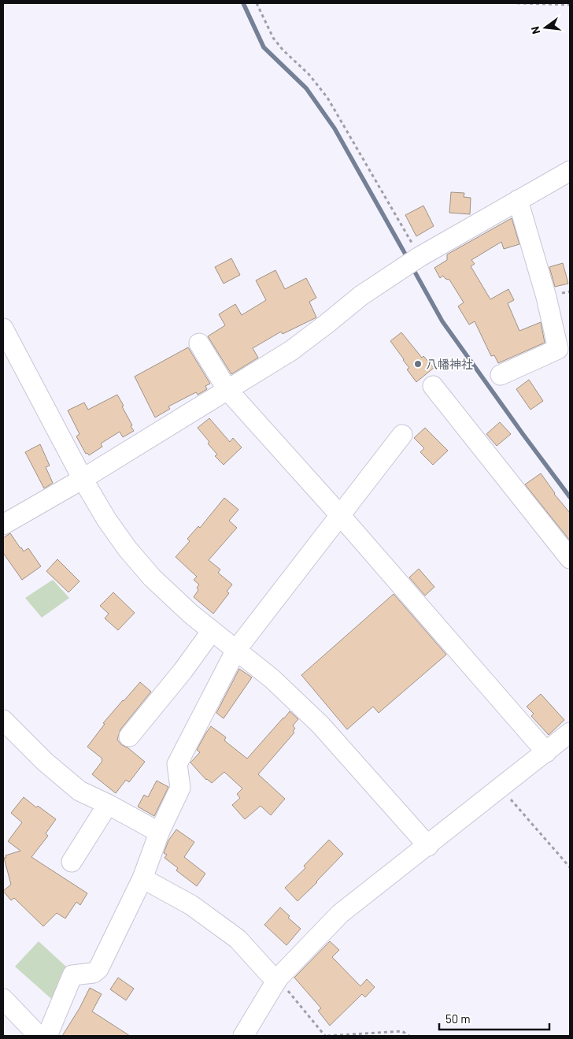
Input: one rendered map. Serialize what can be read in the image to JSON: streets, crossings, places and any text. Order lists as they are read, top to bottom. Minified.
{"places":["八幡神社"],"scale_bar":"50 m","north":"left"}
